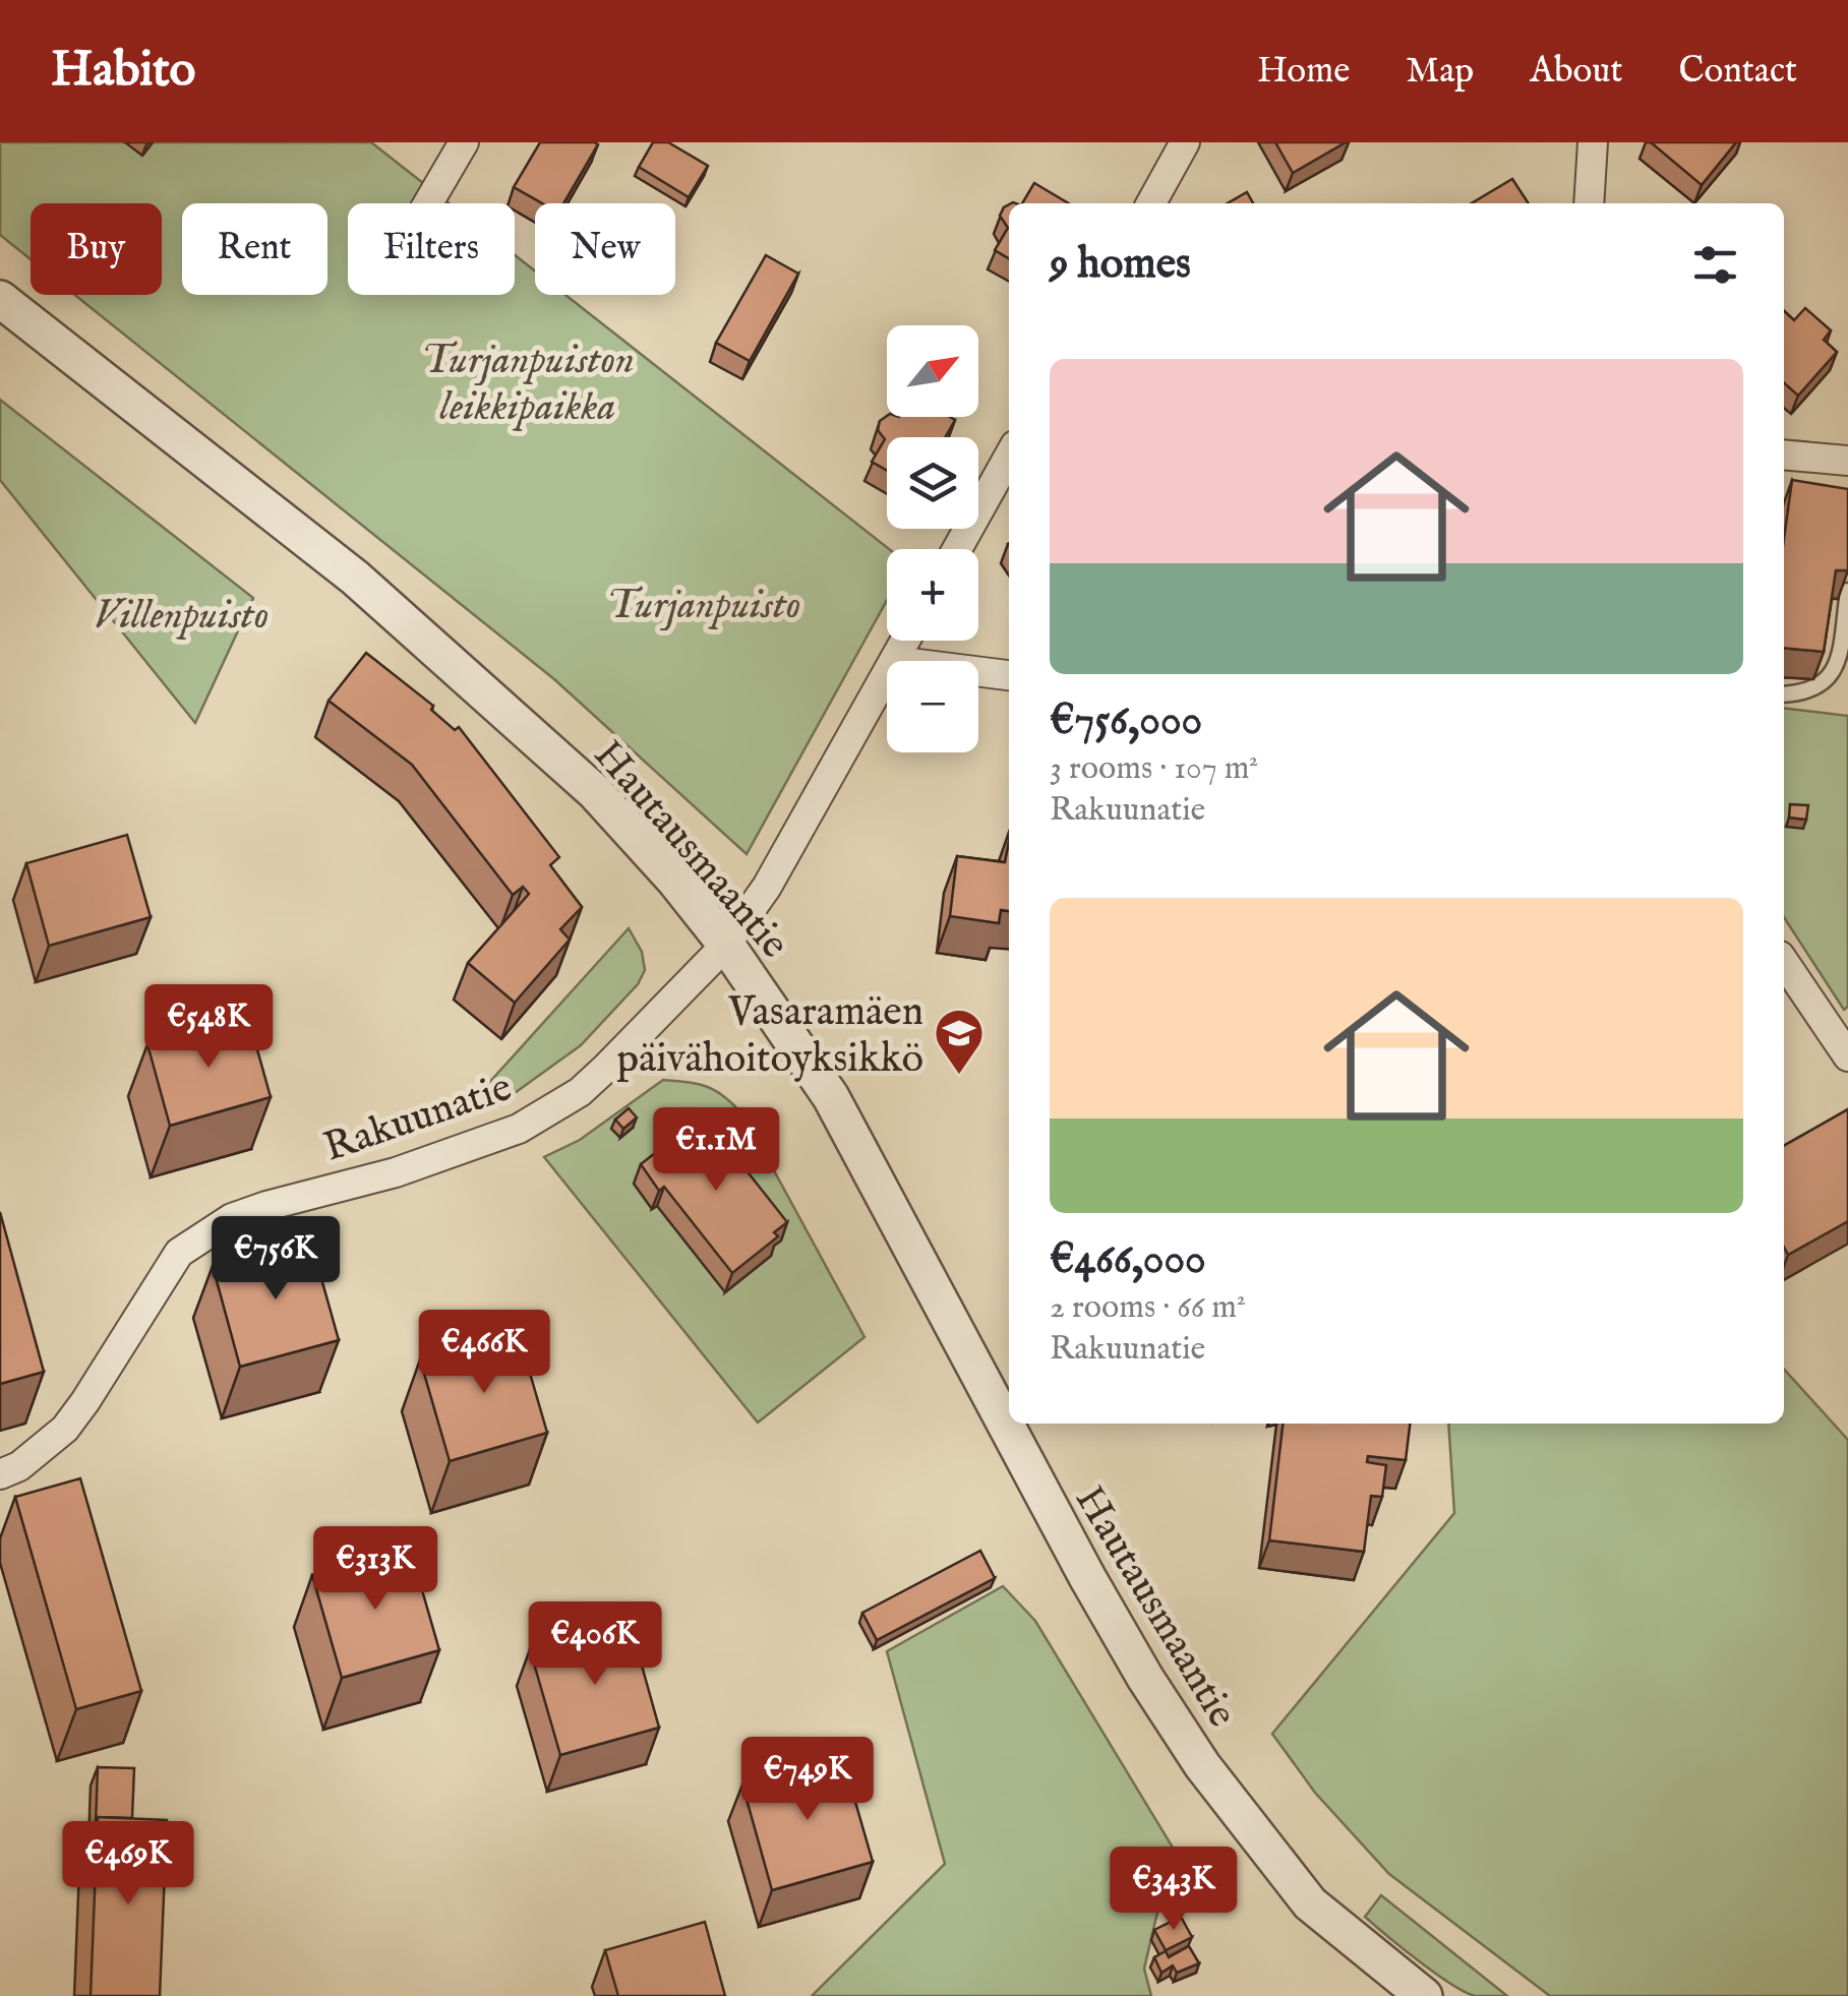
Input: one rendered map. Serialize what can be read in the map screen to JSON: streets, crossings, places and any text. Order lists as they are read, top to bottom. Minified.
{"streets":{"street":["Hautausmaantie","Rakuunatie"]},"crossings":[["Hautausmaantie","Rakuunatie"]],"parks":["Turjanpuiston leikkipaikka","Turjanpuisto","Villenpuisto"],"places":{"school or university":["Vasaramäen päivähoitoyksikkö"]},"north":"top right","page":{"header":"Habito","nav":["Home","Map","About","Contact"],"chip":["Buy","Rent","Filters","New"],"heading":"9 homes","map_buttons":["+","−"],"list":[{"name":"€756,000","note":"3 rooms · 107 m² · Rakuunatie"},{"name":"€466,000","note":"2 rooms · 66 m² · Rakuunatie"}],"price":["€548K","€1.1M","€756K","€466K","€313K","€406K","€749K","€469K","€343K"]}}
